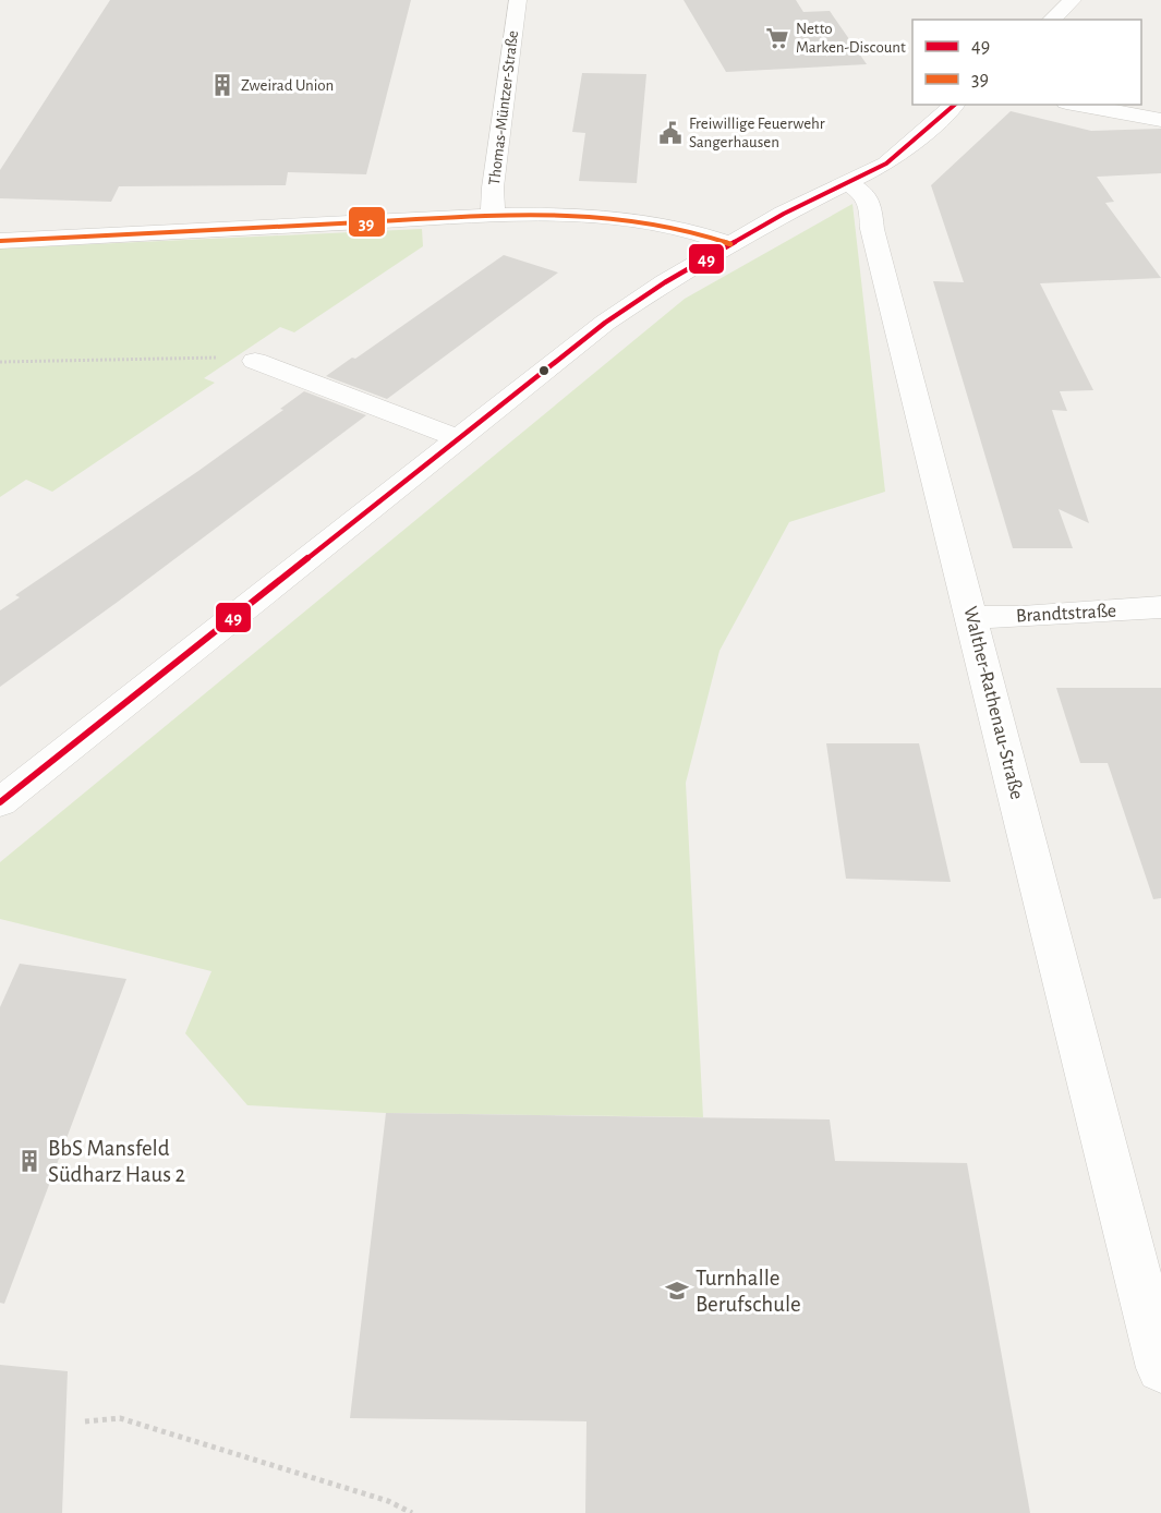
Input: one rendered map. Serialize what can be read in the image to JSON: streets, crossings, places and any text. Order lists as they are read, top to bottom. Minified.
{"streets":{"street":["Thomas-Müntzer-Straße","Brandtstraße","Walther-Rathenau-Straße"]},"crossings":[["Brandtstraße","Walther-Rathenau-Straße"]],"places":{"supermarket":["Netto Marken-Discount"],"building":["Zweirad Union","BbS Mansfeld Südharz Haus 2"],"public building":["Freiwillige Feuerwehr Sangerhausen"],"school or university":["Turnhalle Berufschule"]},"lines":["transit line 49","transit line 39"],"legend":["49","39"]}
